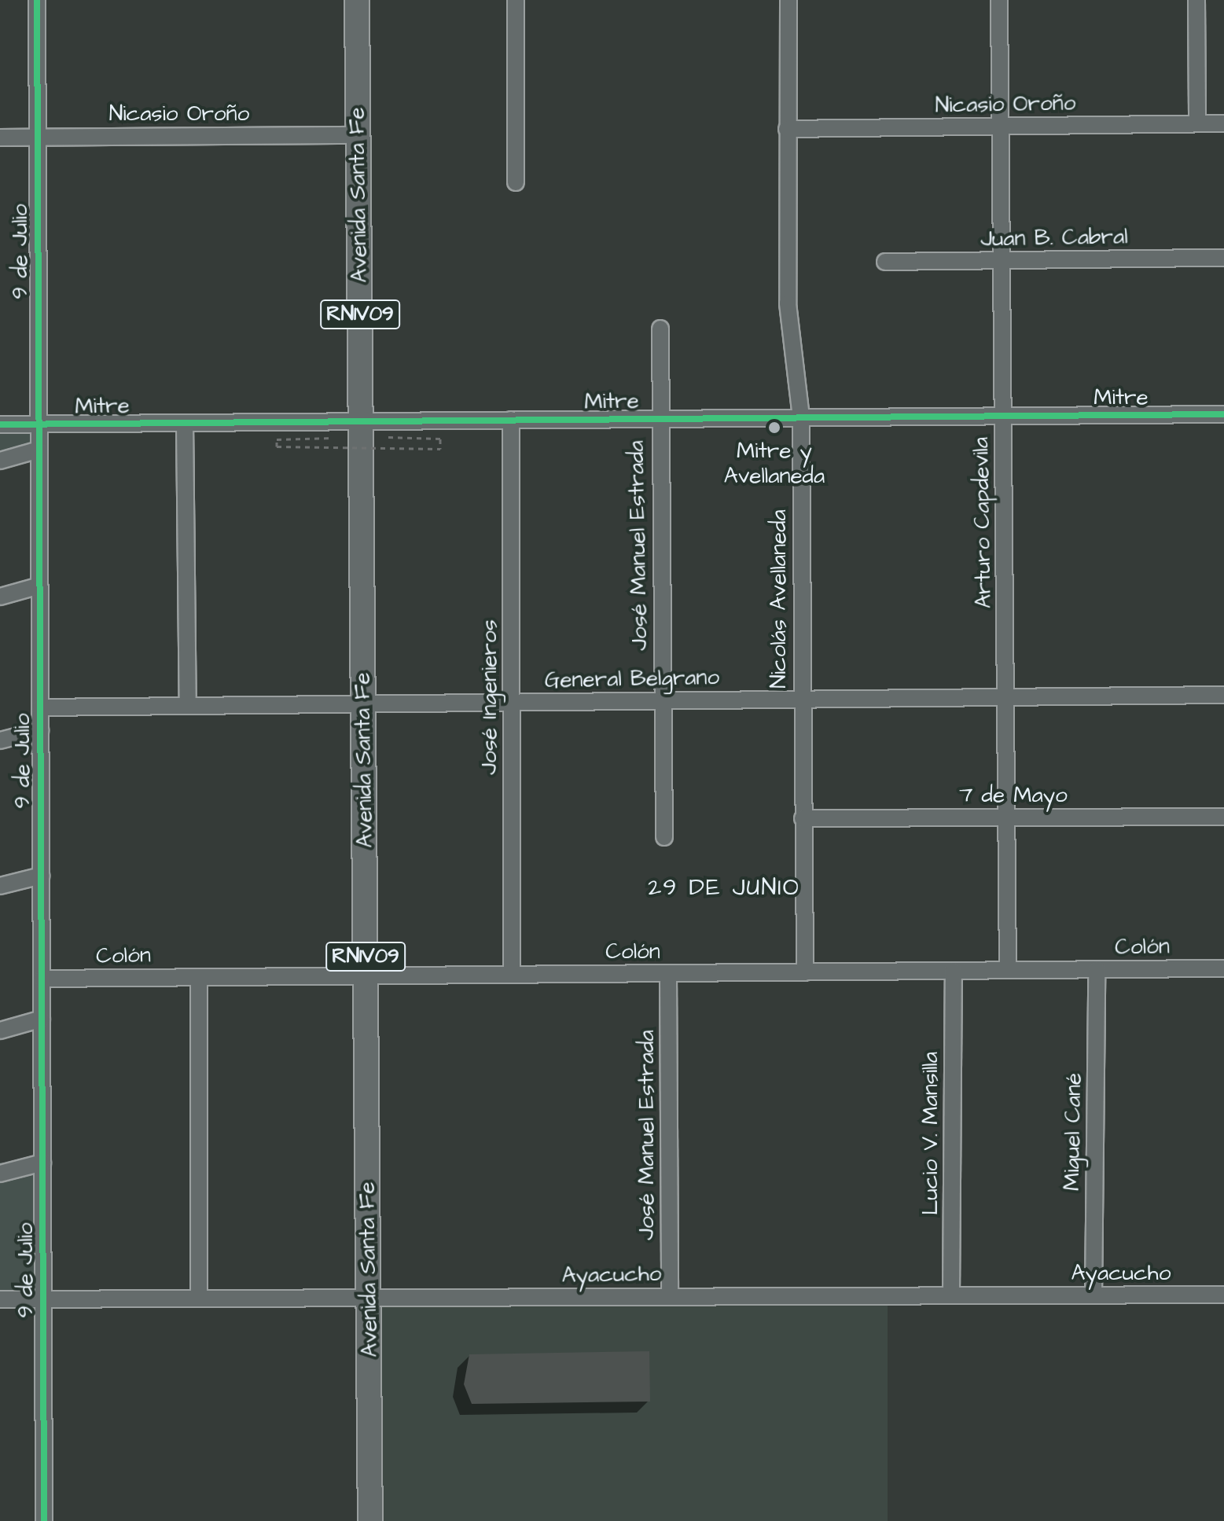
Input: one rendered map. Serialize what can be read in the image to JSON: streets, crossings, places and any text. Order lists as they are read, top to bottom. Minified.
{"streets":{"main road":["Avenida Santa Fe","RN1V09"],"street":["Nicasio Oroño","Juan B. Cabral","9 de Julio","Mitre","Arturo Capdevila","José Manuel Estrada","Nicolás Avellaneda","General Belgrano","José Ingenieros","7 de Mayo","Colón","Miguel Cané","Lucio V. Mansilla","Ayacucho"]},"crossings":[["Nicasio Oroño","Avenida Santa Fe"],["Nicasio Oroño","9 de Julio"],["Nicasio Oroño","Arturo Capdevila"],["Nicasio Oroño","Nicolás Avellaneda"],["Avenida Santa Fe","Mitre"],["Avenida Santa Fe","General Belgrano"],["Avenida Santa Fe","Colón"],["Avenida Santa Fe","Ayacucho"],["Juan B. Cabral","Arturo Capdevila"],["9 de Julio","Mitre"],["9 de Julio","General Belgrano"],["9 de Julio","Colón"],["9 de Julio","Ayacucho"],["Mitre","Arturo Capdevila"],["Mitre","José Manuel Estrada"],["Mitre","Nicolás Avellaneda"],["Mitre","José Ingenieros"],["Arturo Capdevila","General Belgrano"],["Arturo Capdevila","7 de Mayo"],["Arturo Capdevila","Colón"],["José Manuel Estrada","General Belgrano"],["José Manuel Estrada","Colón"],["José Manuel Estrada","Ayacucho"],["Nicolás Avellaneda","General Belgrano"],["Nicolás Avellaneda","7 de Mayo"],["Nicolás Avellaneda","Colón"],["General Belgrano","José Ingenieros"],["José Ingenieros","Colón"],["Colón","Miguel Cané"],["Colón","Lucio V. Mansilla"],["Miguel Cané","Ayacucho"],["Lucio V. Mansilla","Ayacucho"]],"districts":["29 DE JUNIO"],"places":["Mitre y Avellaneda"]}
